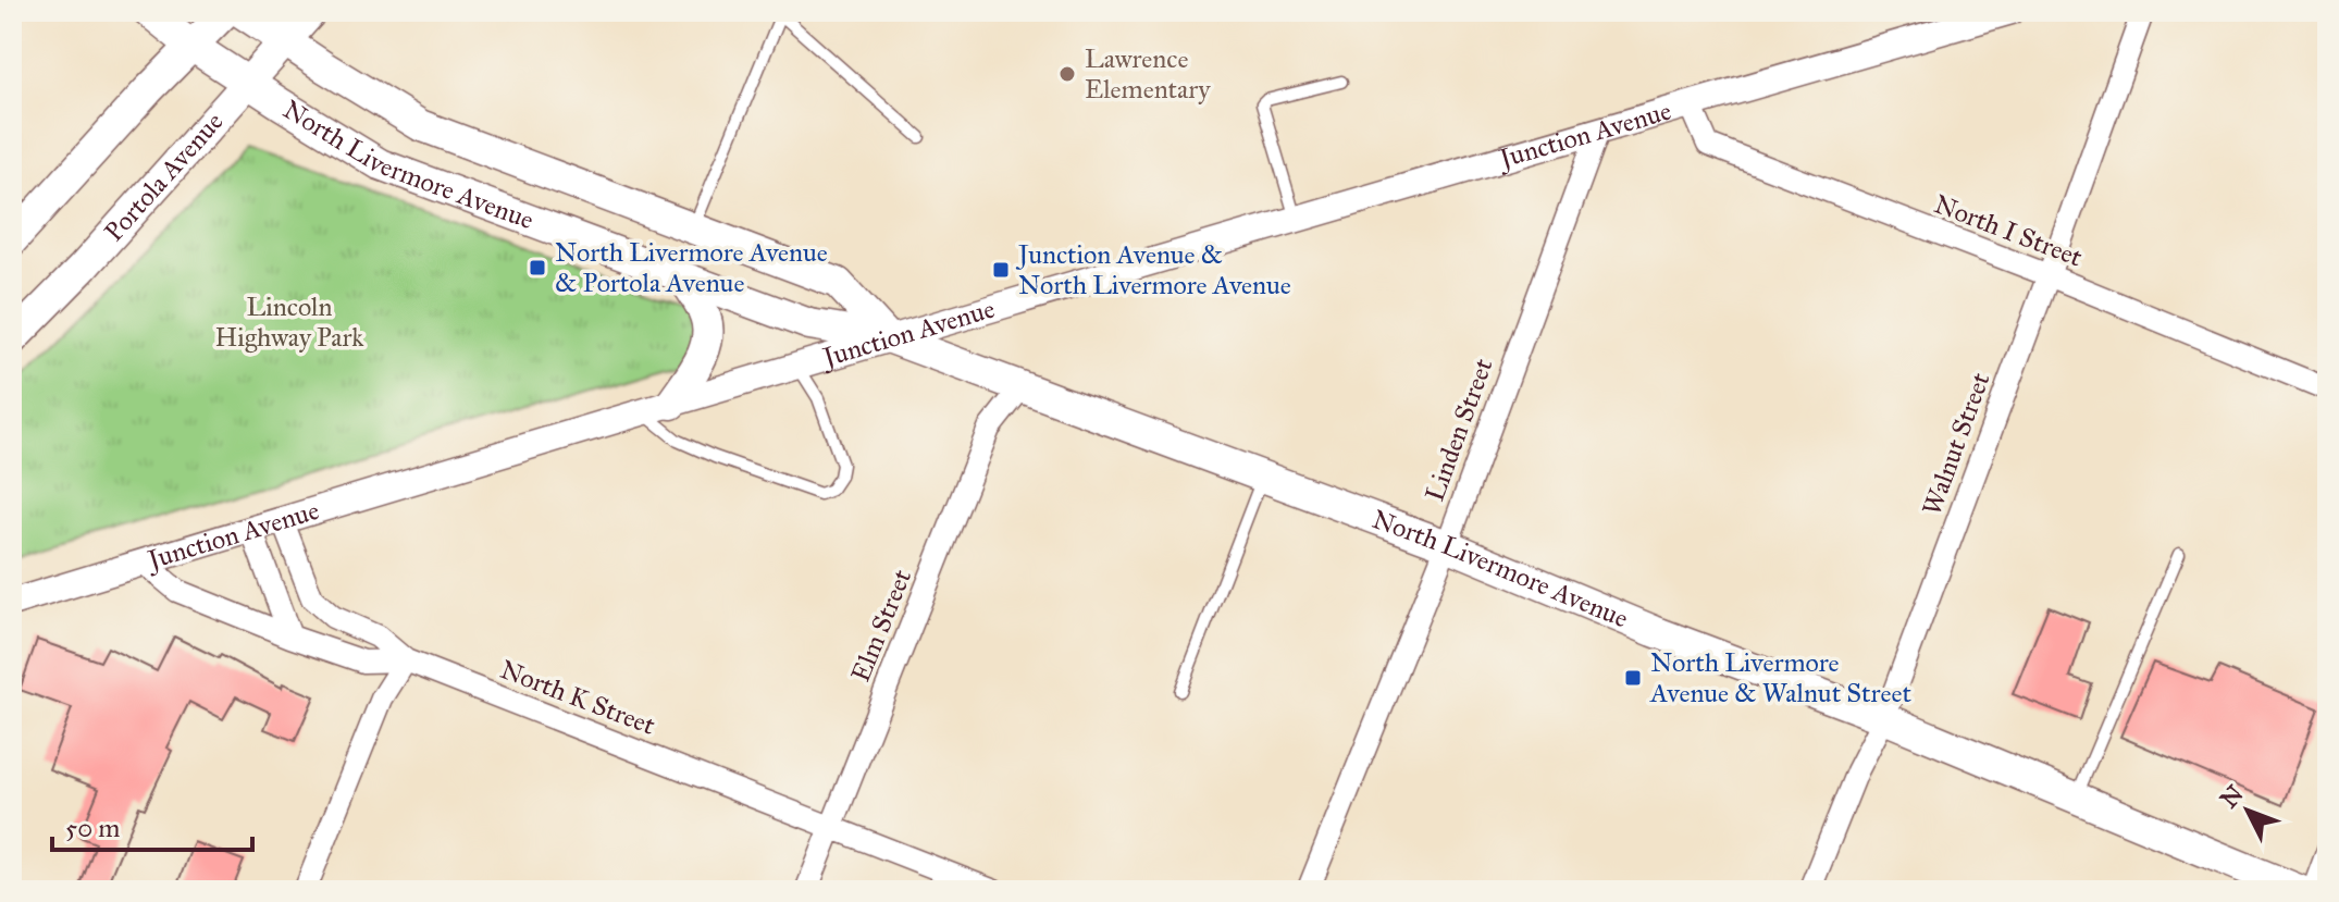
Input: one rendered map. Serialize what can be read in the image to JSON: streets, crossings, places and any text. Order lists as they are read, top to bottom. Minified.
{"streets":{"main road":["North Livermore Avenue","Portola Avenue"],"street":["Junction Avenue","North I Street","Linden Street","Walnut Street","Elm Street","North K Street"]},"crossings":[["Junction Avenue","North Livermore Avenue"],["Junction Avenue","North I Street"],["Junction Avenue","Linden Street"],["Junction Avenue","North K Street"],["North Livermore Avenue","Portola Avenue"],["North Livermore Avenue","Linden Street"],["North Livermore Avenue","Walnut Street"],["North Livermore Avenue","Elm Street"],["North I Street","Walnut Street"],["Elm Street","North K Street"]],"parks":["Lincoln Highway Park"],"places":{"other":["Lawrence Elementary"],"transit":["North Livermore Avenue & Portola Avenue","Junction Avenue & North Livermore Avenue","North Livermore Avenue & Walnut Street"]},"scale_bar":"50 m","north":"top left"}
